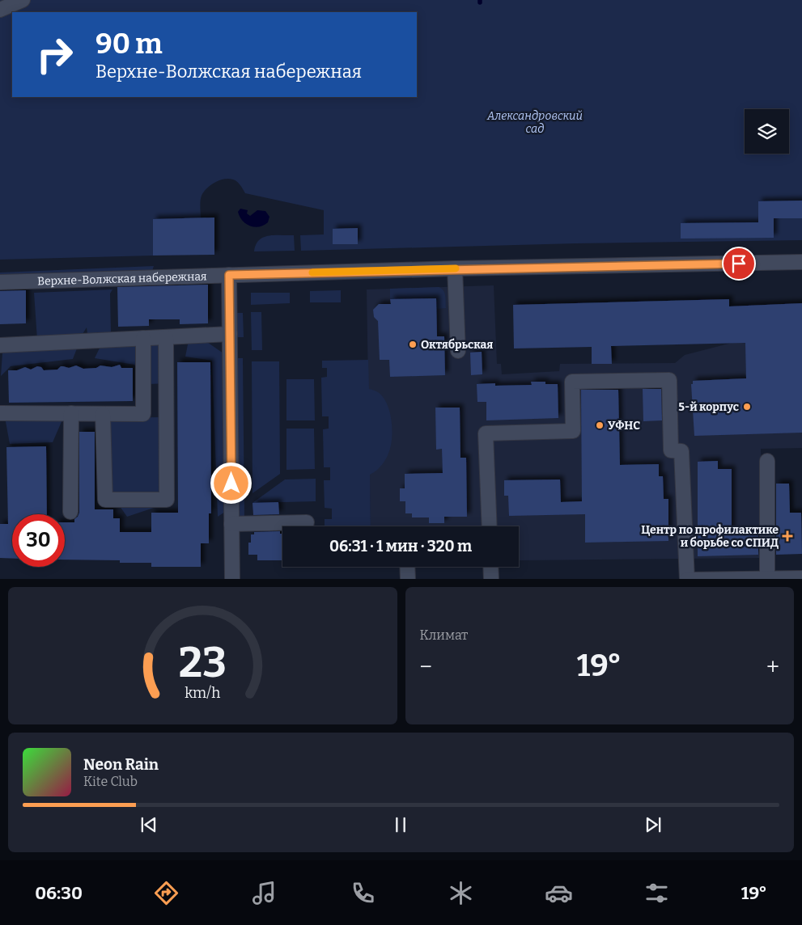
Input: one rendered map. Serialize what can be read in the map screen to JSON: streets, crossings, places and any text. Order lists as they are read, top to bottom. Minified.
{"streets":{"street":["Верхне-Волжская набережная"]},"parks":["Александровский сад"],"places":{"other":["Октябрьская","5-й корпус","УФНС"],"health":["Центр по профилактике и борьбе со СПИД"]},"page":{"turn":["90 m","Верхне-Волжская набережная"],"limit":"30","trip":"06:31 · 1 мин · 320 m","tile":"Климат","heat":["−","19°","+"],"song":["Neon Rain","Kite Club"],"tabs":["06:30","19°"],"gauge":["23","km/h"]}}
